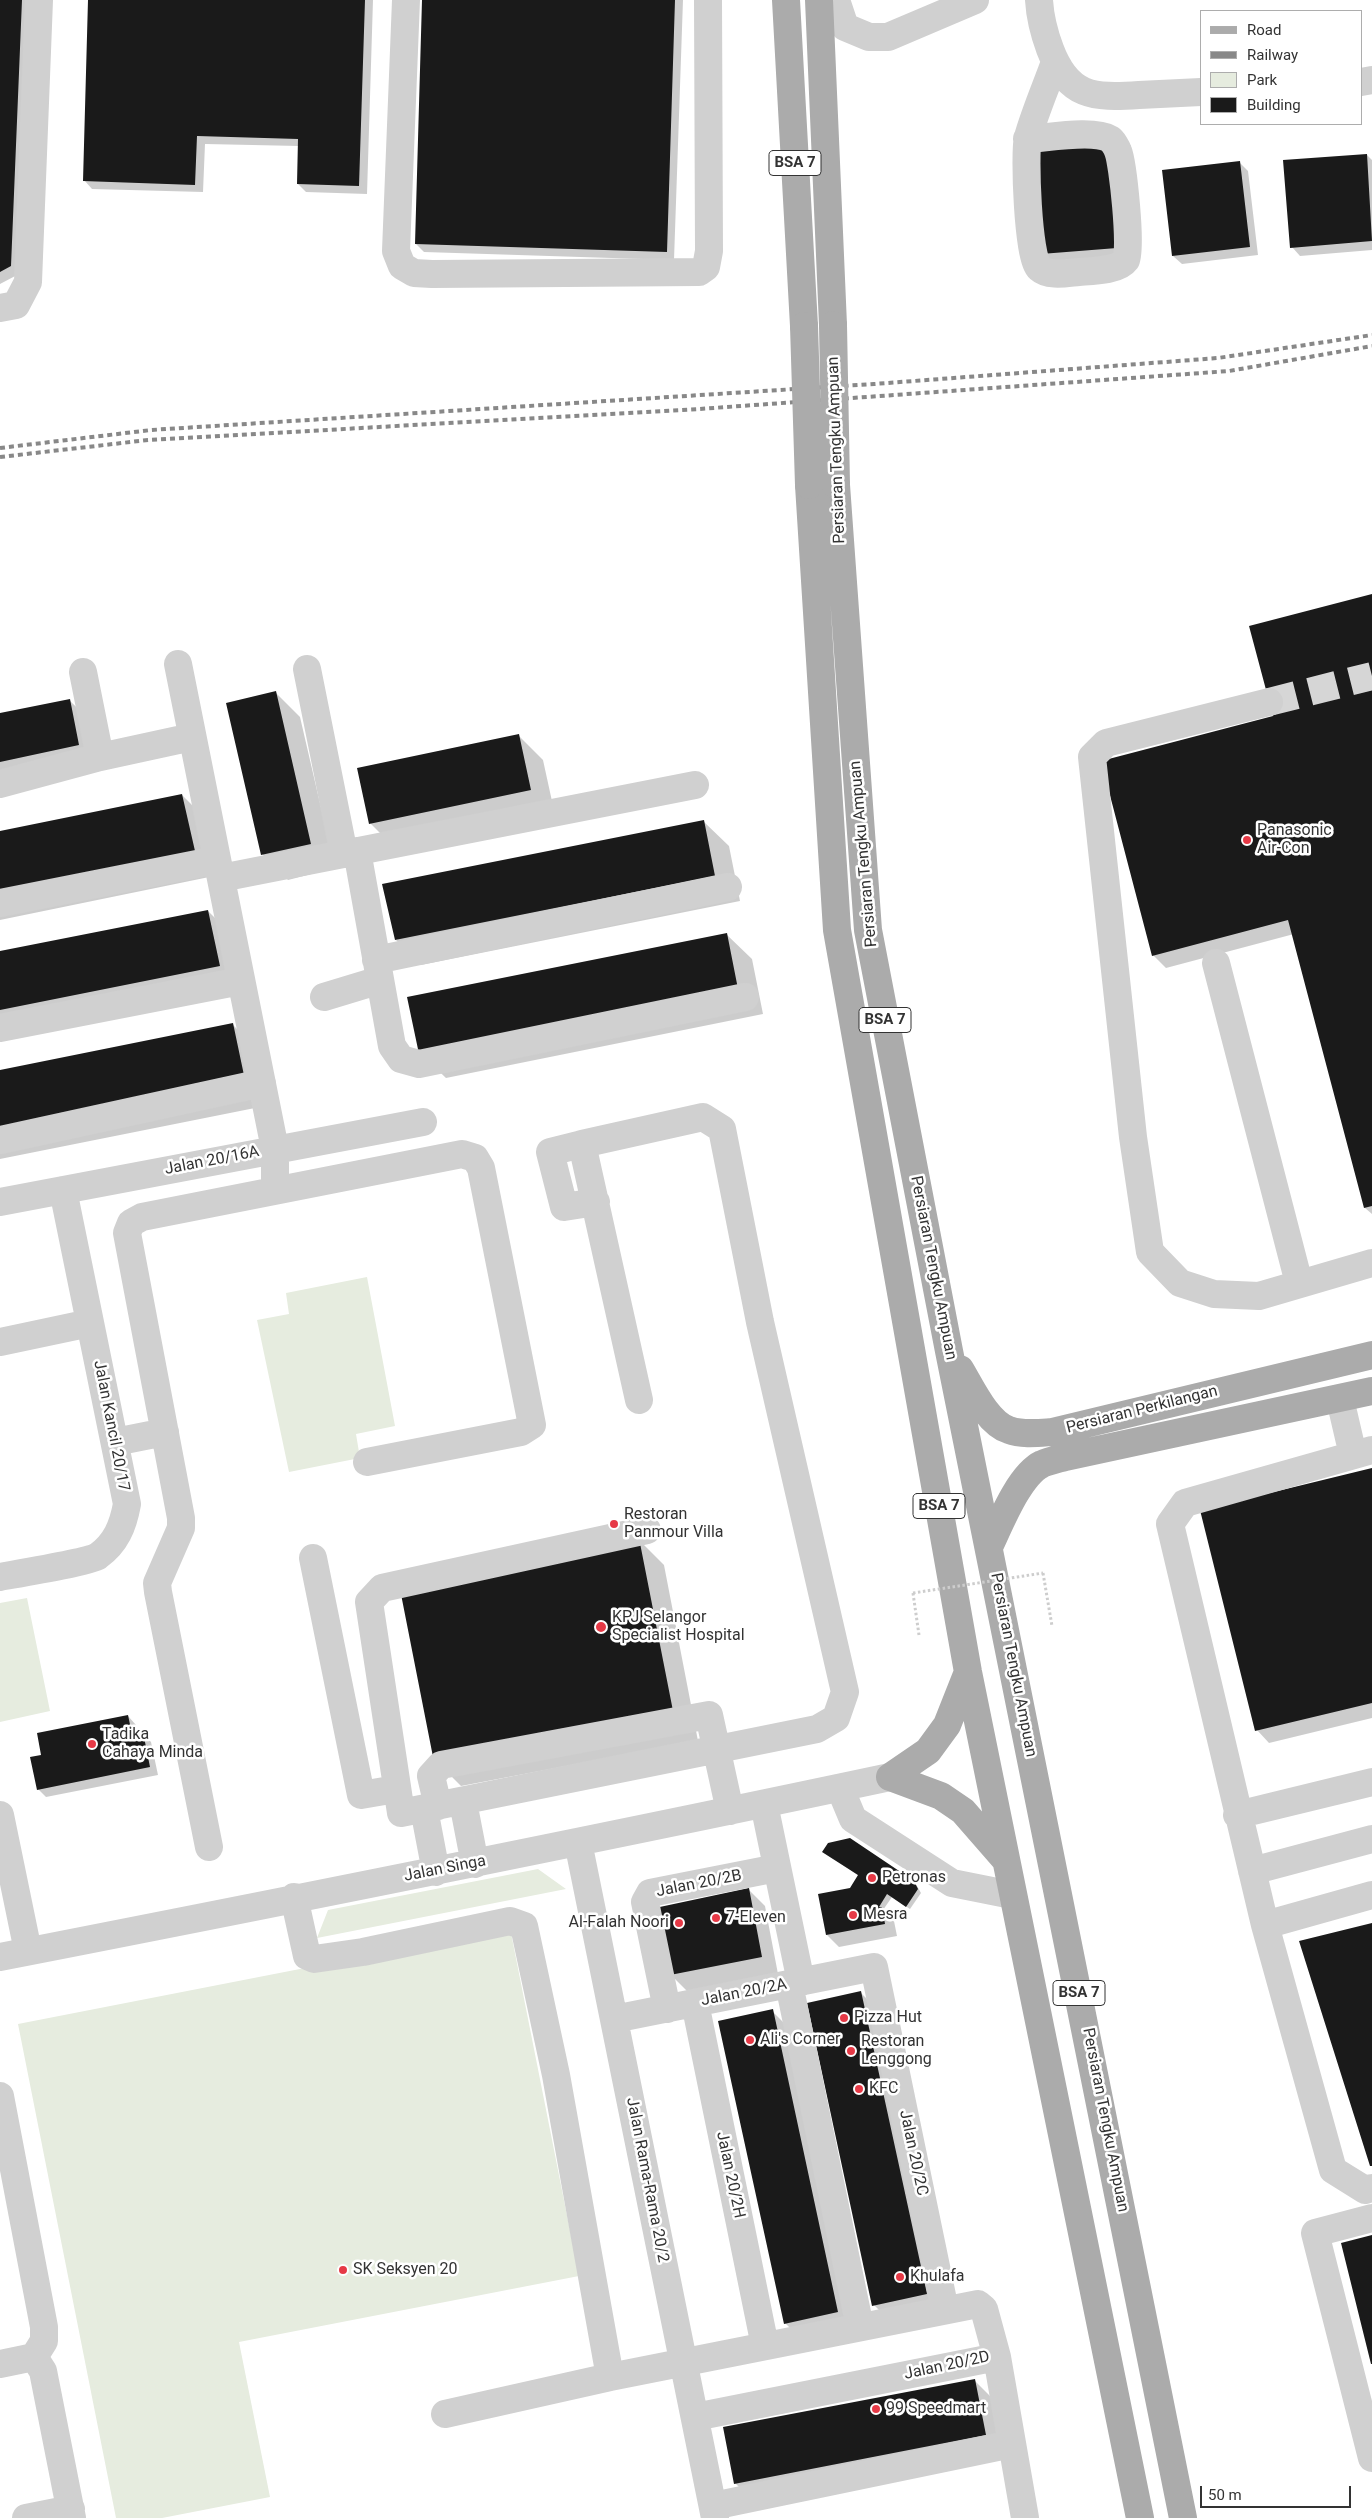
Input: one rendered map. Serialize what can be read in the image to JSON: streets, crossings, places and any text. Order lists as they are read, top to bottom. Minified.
{"streets":{"main road":["BSA 7","Persiaran Tengku Ampuan","Persiaran Perkilangan"],"street":["Jalan 20/16A","Jalan Kancil 20/17","Jalan Singa","Jalan 20/2B","Jalan 20/2A","Jalan 20/2C","Jalan 20/2H","Jalan Rama-Rama 20/2","Jalan 20/2D"]},"crossings":[["Persiaran Tengku Ampuan","Persiaran Perkilangan"],["Jalan 20/16A","Jalan Kancil 20/17"],["Jalan Singa","Jalan Rama-Rama 20/2"],["Jalan 20/2B","Jalan 20/2A"],["Jalan 20/2A","Jalan 20/2C"],["Jalan 20/2A","Jalan 20/2H"],["Jalan 20/2A","Jalan Rama-Rama 20/2"],["Jalan 20/2C","Jalan 20/2D"],["Jalan 20/2H","Jalan 20/2D"],["Jalan Rama-Rama 20/2","Jalan 20/2D"]],"places":["Panasonic Air-Con","Restoran Panmour Villa","KPJ Selangor Specialist Hospital","Tadika Cahaya Minda","Petronas","Mesra","7-Eleven","Al-Falah Noori","Pizza Hut","Ali's Corner","Restoran Lenggong","KFC","SK Seksyen 20","Khulafa","99 Speedmart"],"legend":["Road","Railway","Park","Building"],"scale_bar":"50 m"}
